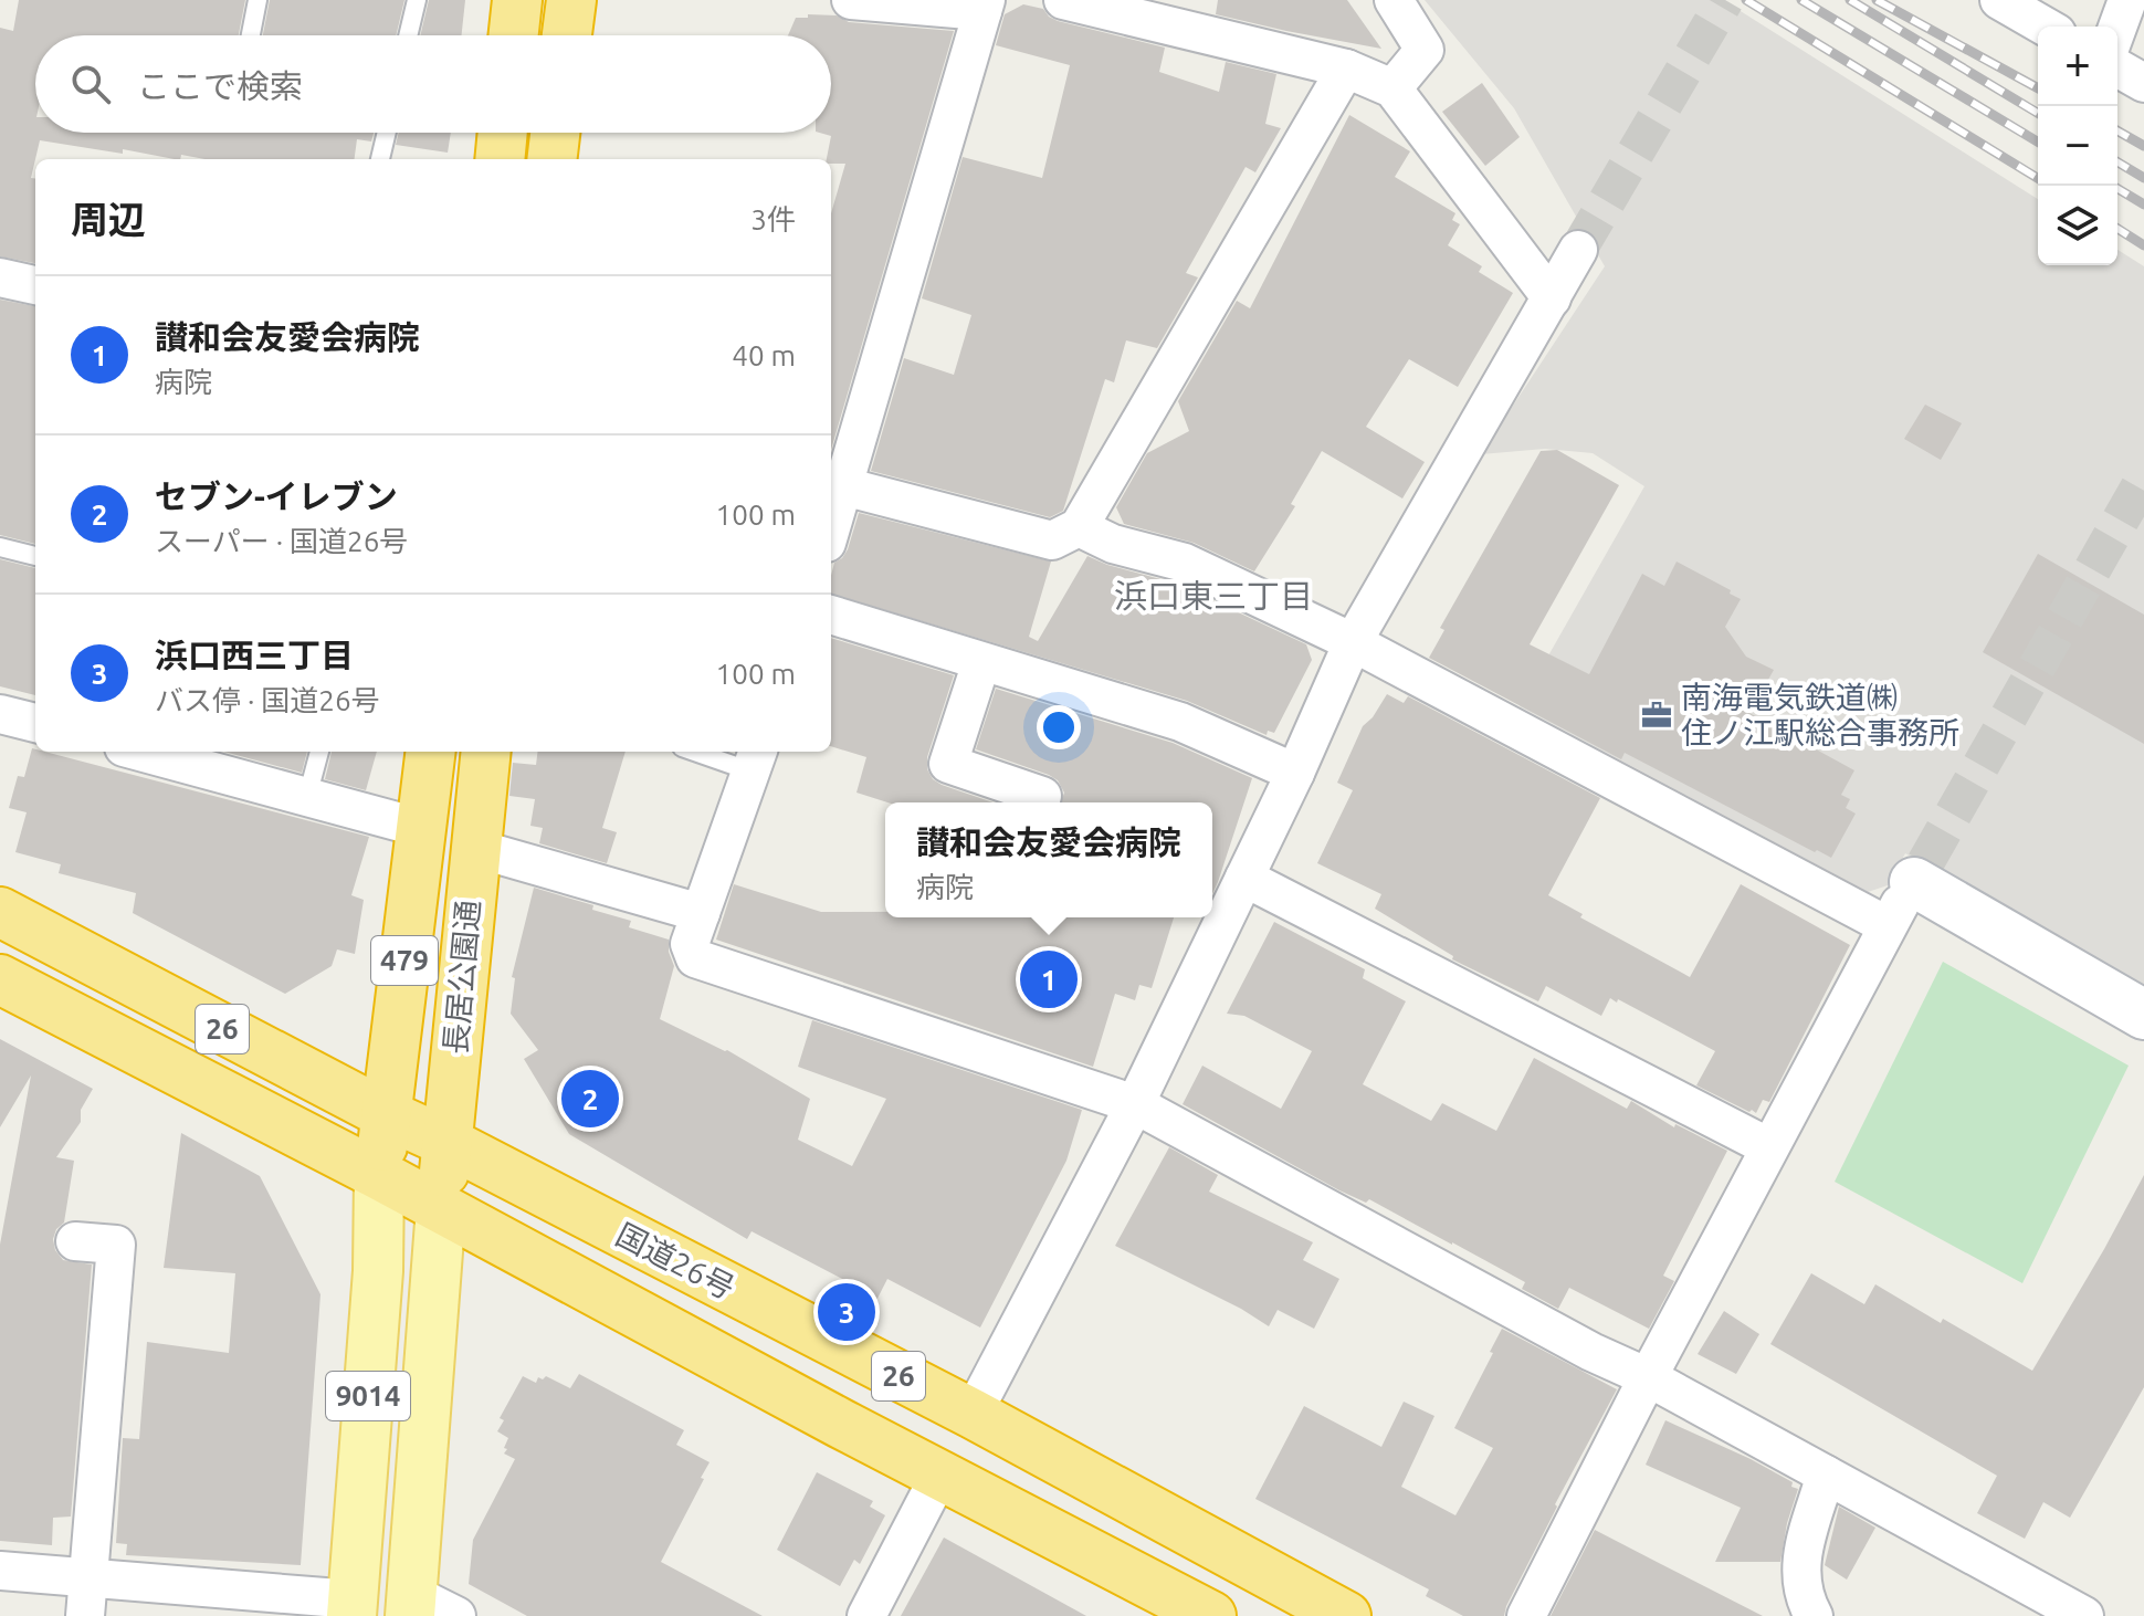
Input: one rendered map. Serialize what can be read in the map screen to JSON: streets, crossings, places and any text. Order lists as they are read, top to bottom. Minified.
{"streets":{"highway":["479","長居公園通","26","国道26号"],"main road":["9014"]},"crossings":[["長居公園通","国道26号"],["長居公園通","9014"],["国道26号","9014"]],"districts":["浜口東三丁目"],"places":{"office":["南海電気鉄道㈱ 住ノ江駅総合事務所"]},"page":{"map_buttons":["+","−"],"search":"ここで検索","heading":["周辺","3件"],"list":[{"mark":"1","name":"讃和会友愛会病院","note":"病院","value":"40 m"},{"mark":"2","name":"セブン-イレブン","note":"スーパー · 国道26号","value":"100 m"},{"mark":"3","name":"浜口西三丁目","note":"バス停 · 国道26号","value":"100 m"}],"popup":["讃和会友愛会病院","病院"],"pins":["1","2","3"]}}
